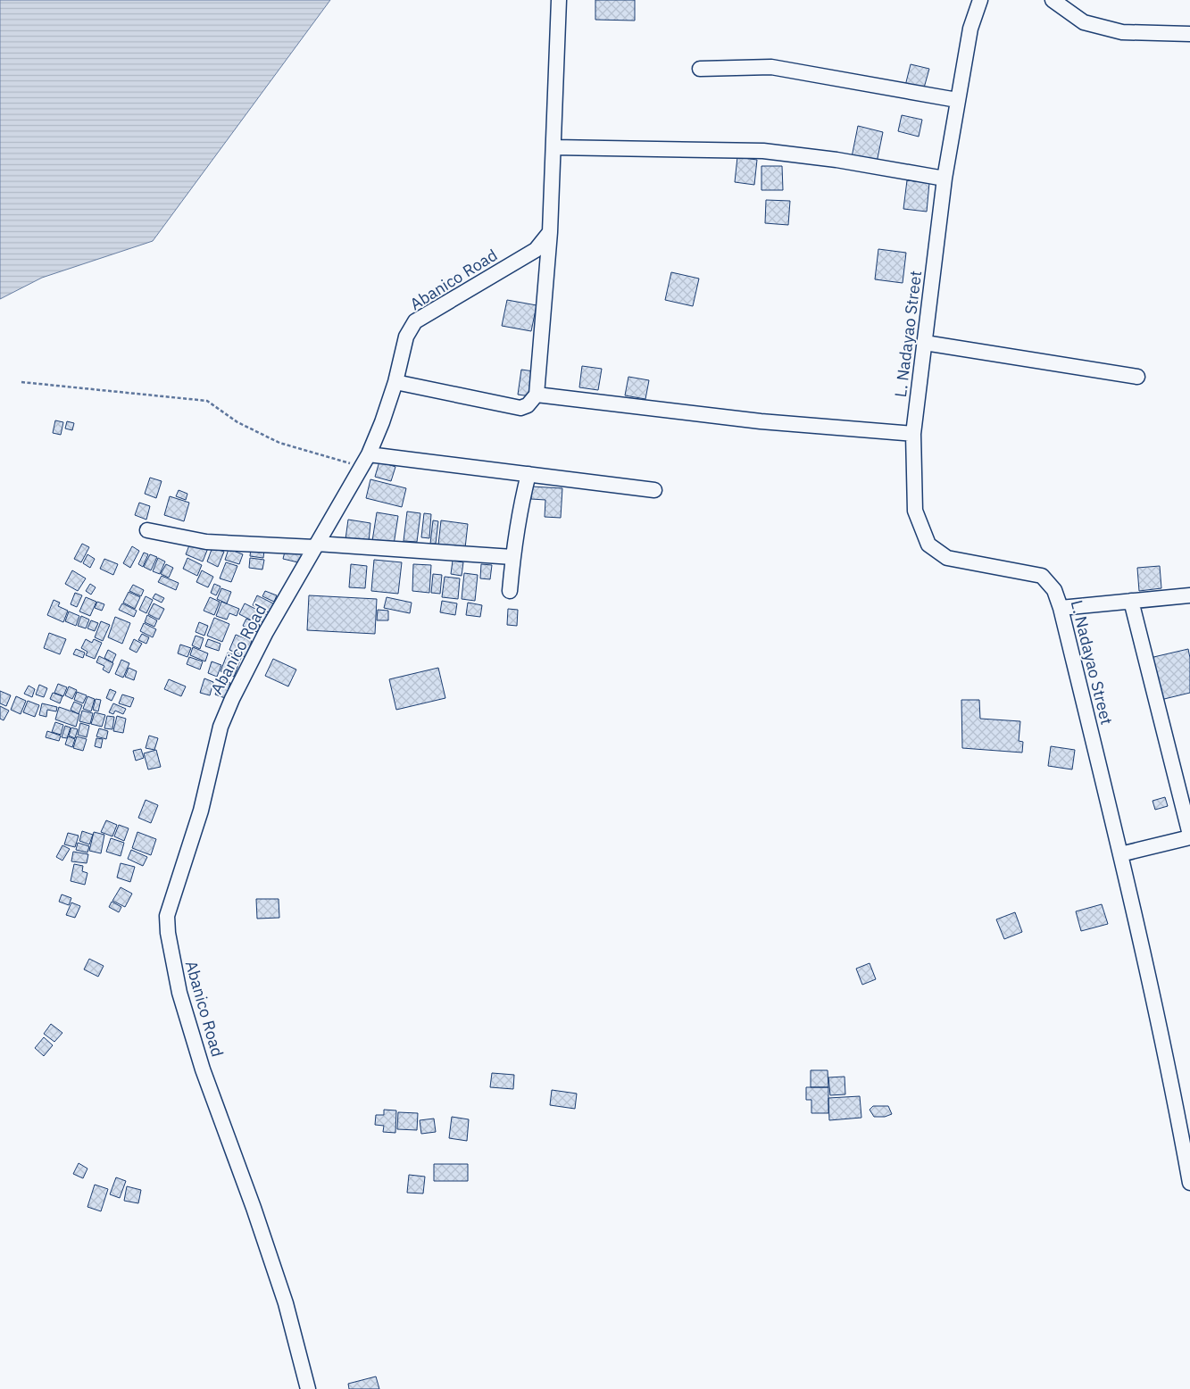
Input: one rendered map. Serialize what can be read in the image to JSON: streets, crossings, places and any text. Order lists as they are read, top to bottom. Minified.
{"streets":{"street":["Abanico Road","L. Nadayao Street"]}}
